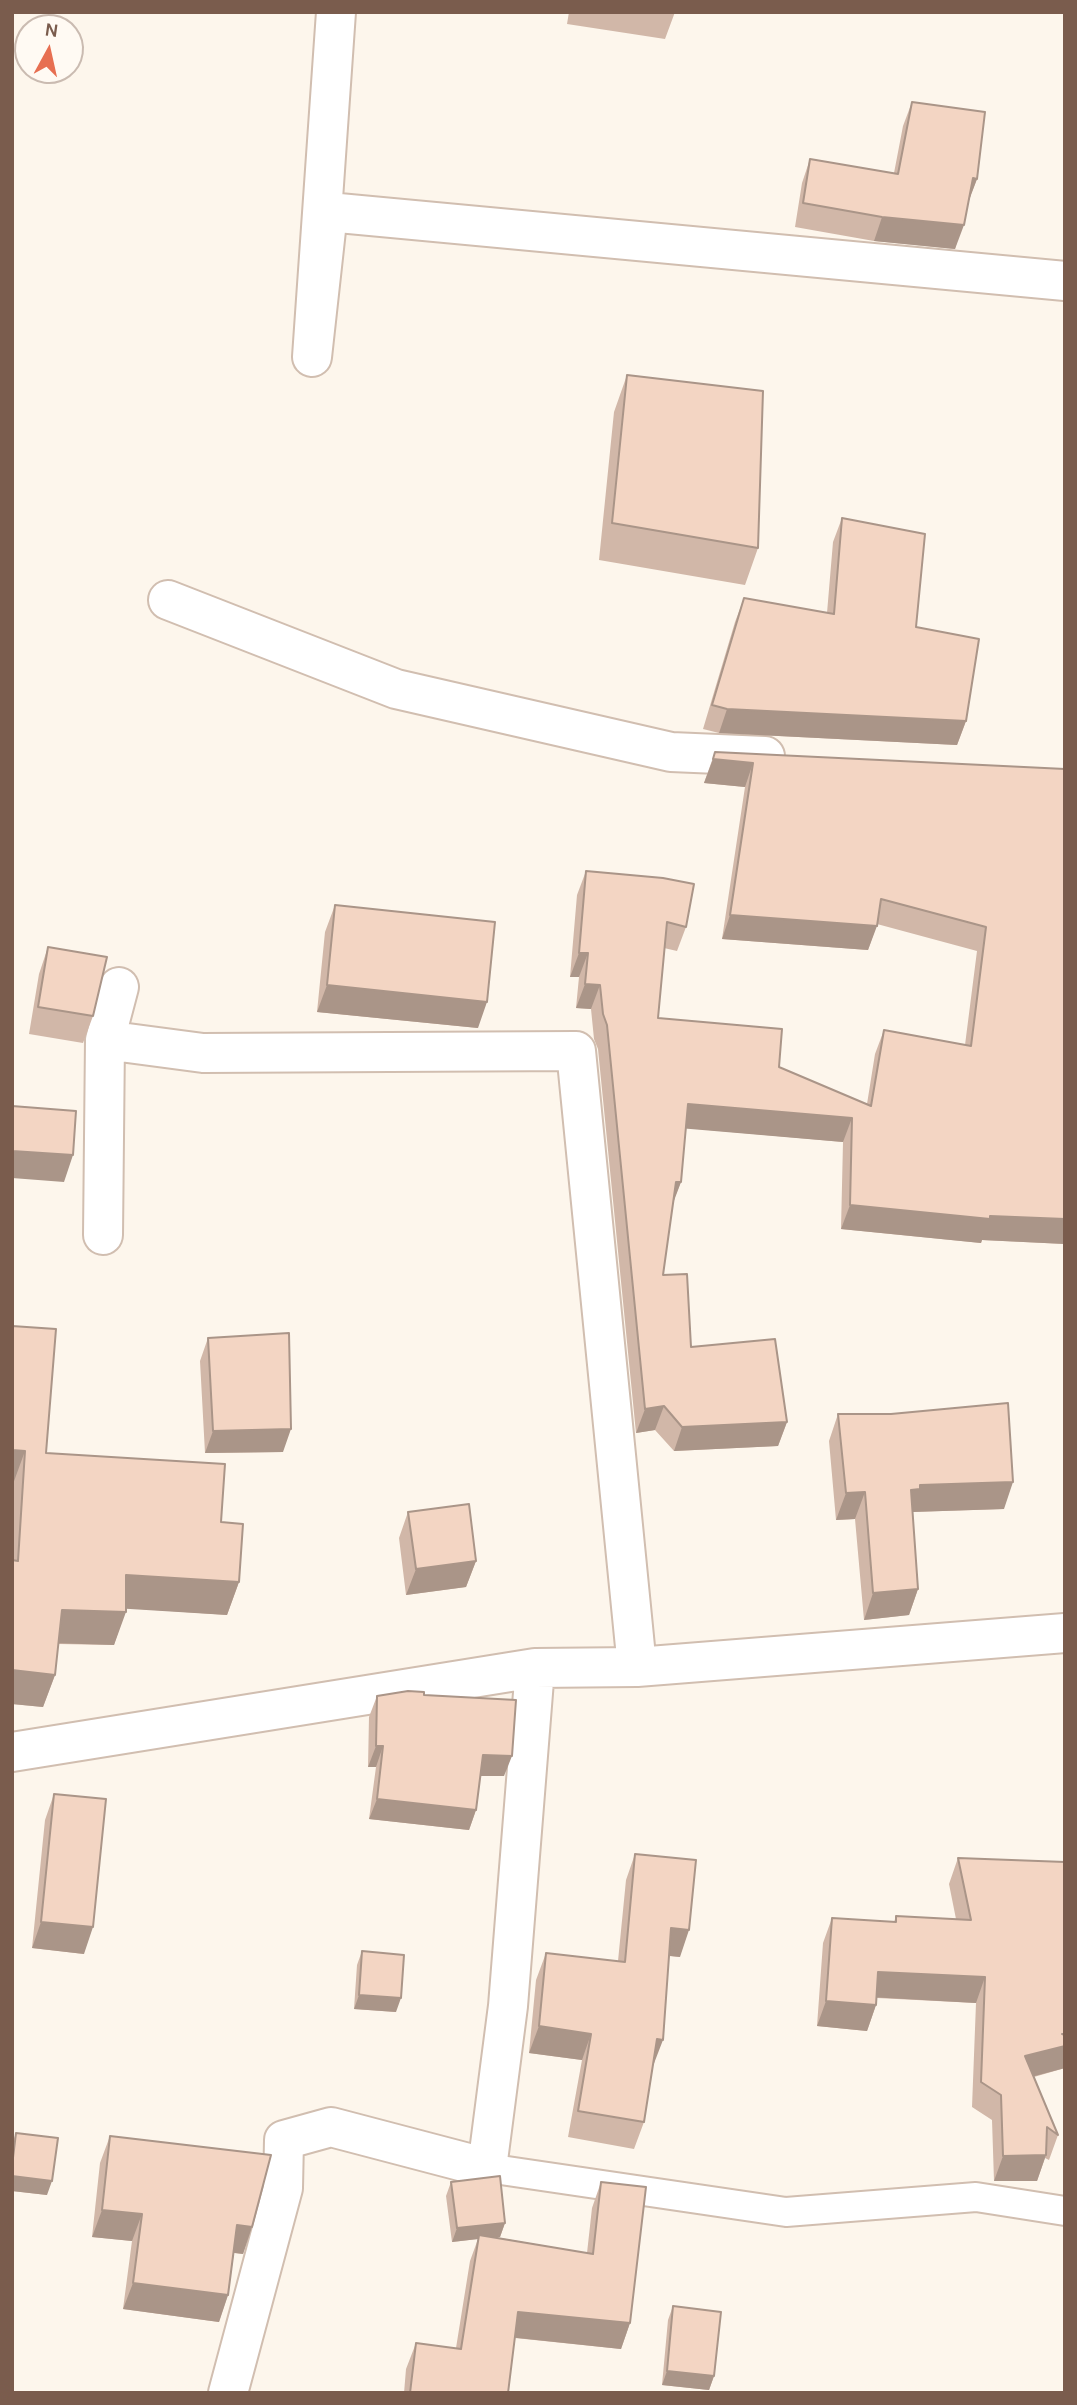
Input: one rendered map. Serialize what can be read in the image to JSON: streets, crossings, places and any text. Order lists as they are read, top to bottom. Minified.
{"north":"top"}
